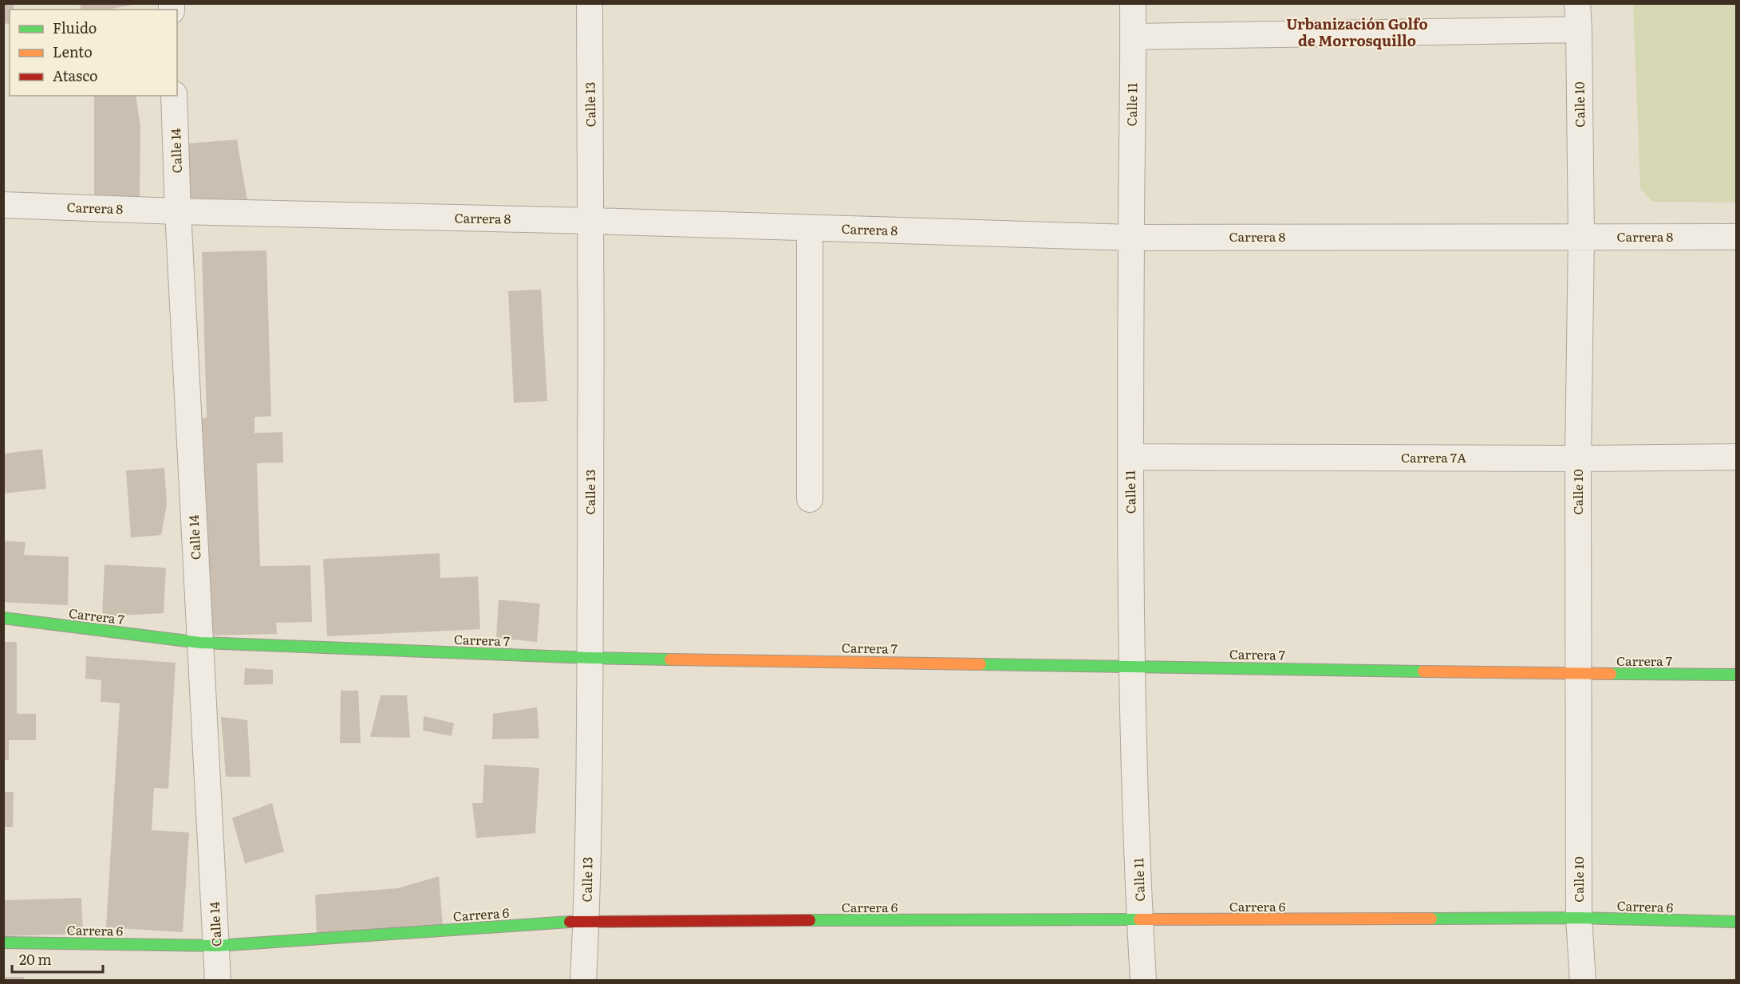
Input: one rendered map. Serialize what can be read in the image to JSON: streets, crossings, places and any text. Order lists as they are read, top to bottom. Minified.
{"streets":{"street":["Calle 13","Calle 11","Calle 10","Calle 14","Carrera 8","Carrera 7A","Carrera 7","Carrera 6"]},"crossings":[["Calle 13","Carrera 8"],["Calle 13","Carrera 7"],["Calle 13","Carrera 6"],["Calle 11","Carrera 8"],["Calle 11","Carrera 7A"],["Calle 11","Carrera 7"],["Calle 11","Carrera 6"],["Calle 10","Carrera 8"],["Calle 10","Carrera 7A"],["Calle 10","Carrera 7"],["Calle 10","Carrera 6"],["Calle 14","Carrera 8"],["Calle 14","Carrera 7"],["Calle 14","Carrera 6"]],"districts":["Urbanización Golfo de Morrosquillo"],"legend":["Fluido","Lento","Atasco"],"scale_bar":"20 m"}
